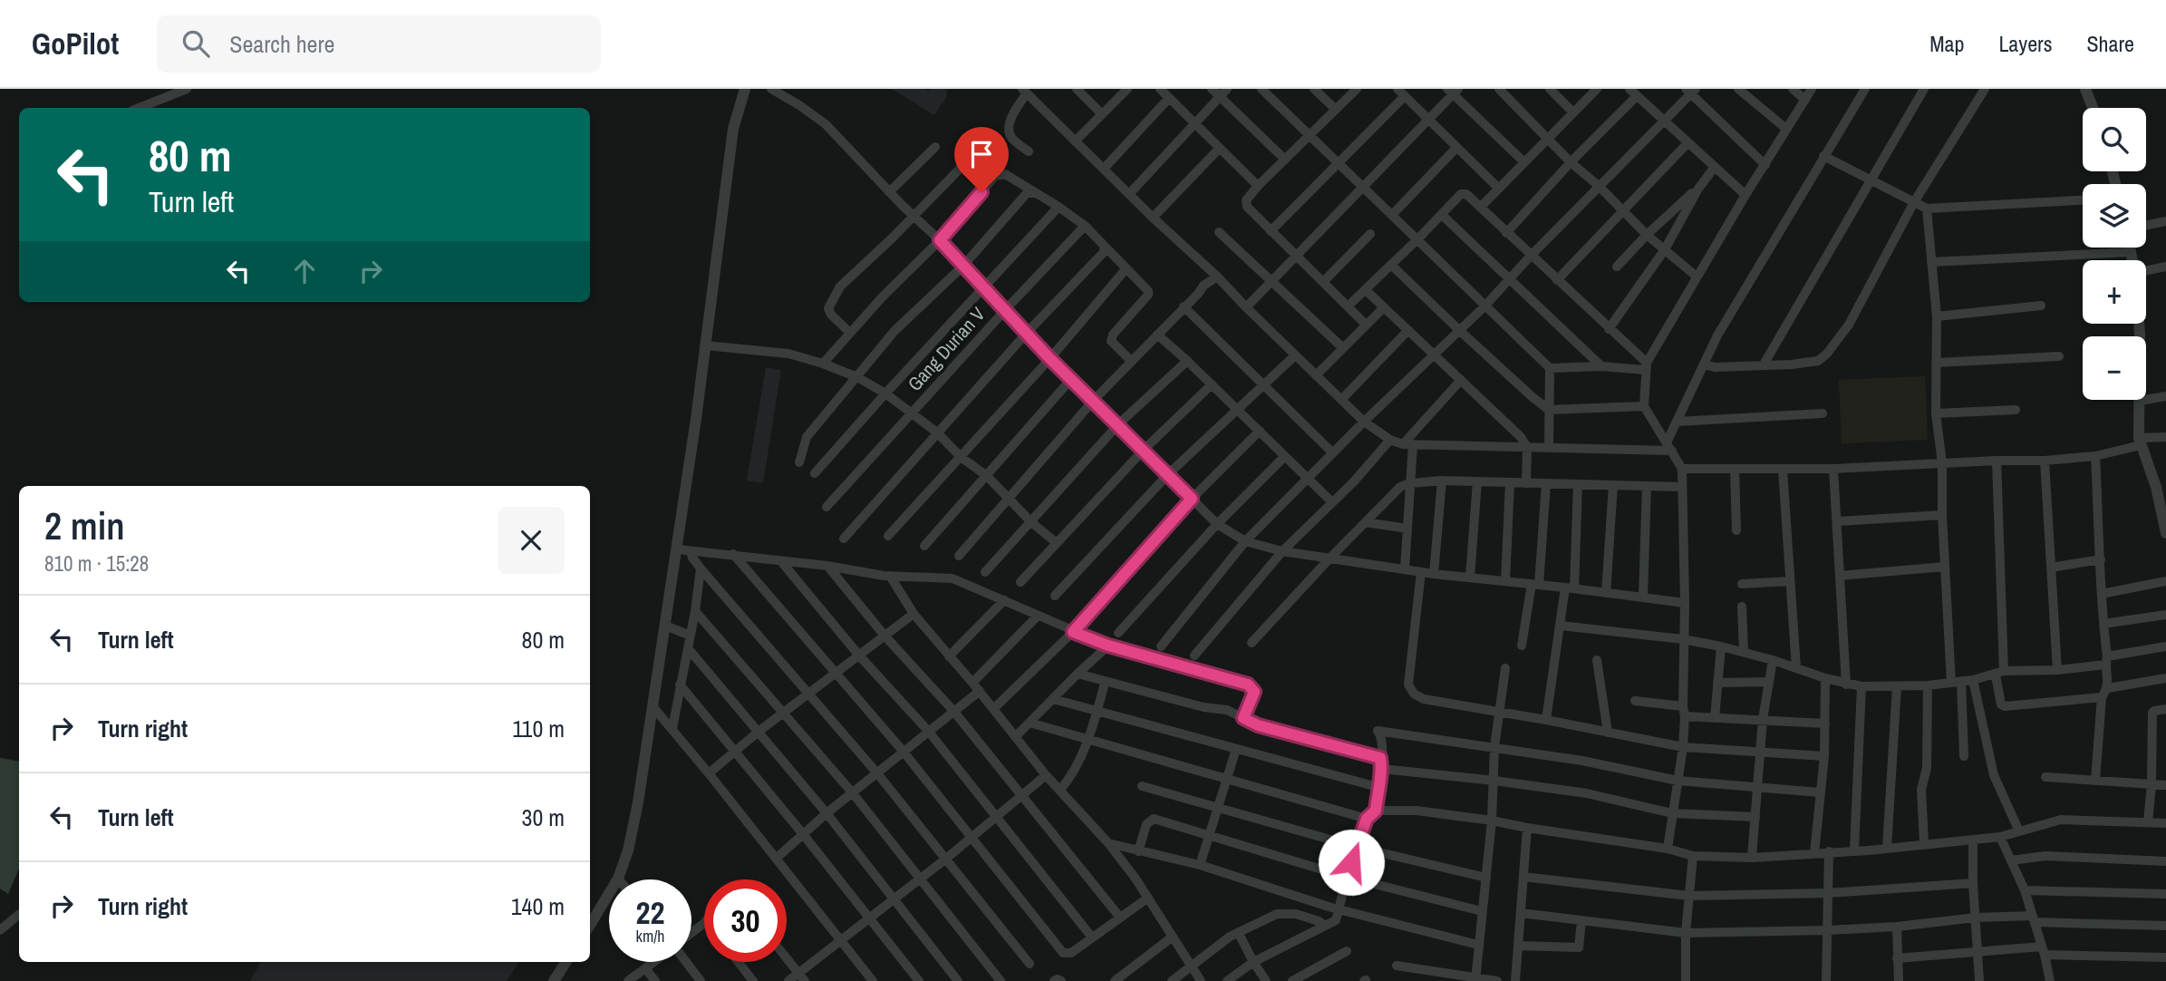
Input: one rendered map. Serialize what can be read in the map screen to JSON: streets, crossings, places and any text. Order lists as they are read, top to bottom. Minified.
{"streets":{"street":["Gang Durian V"]},"page":{"header":"GoPilot","search":"Search here","nav":["Map","Layers","Share"],"map_buttons":["+","−"],"turn":["80 m","Turn left"],"heading":["2 min","810 m · 15:28"],"list":[{"name":"Turn left","value":"80 m"},{"name":"Turn right","value":"110 m"},{"name":"Turn left","value":"30 m"},{"name":"Turn right","value":"140 m"}],"speed":"22 km/h","limit":"30"}}
